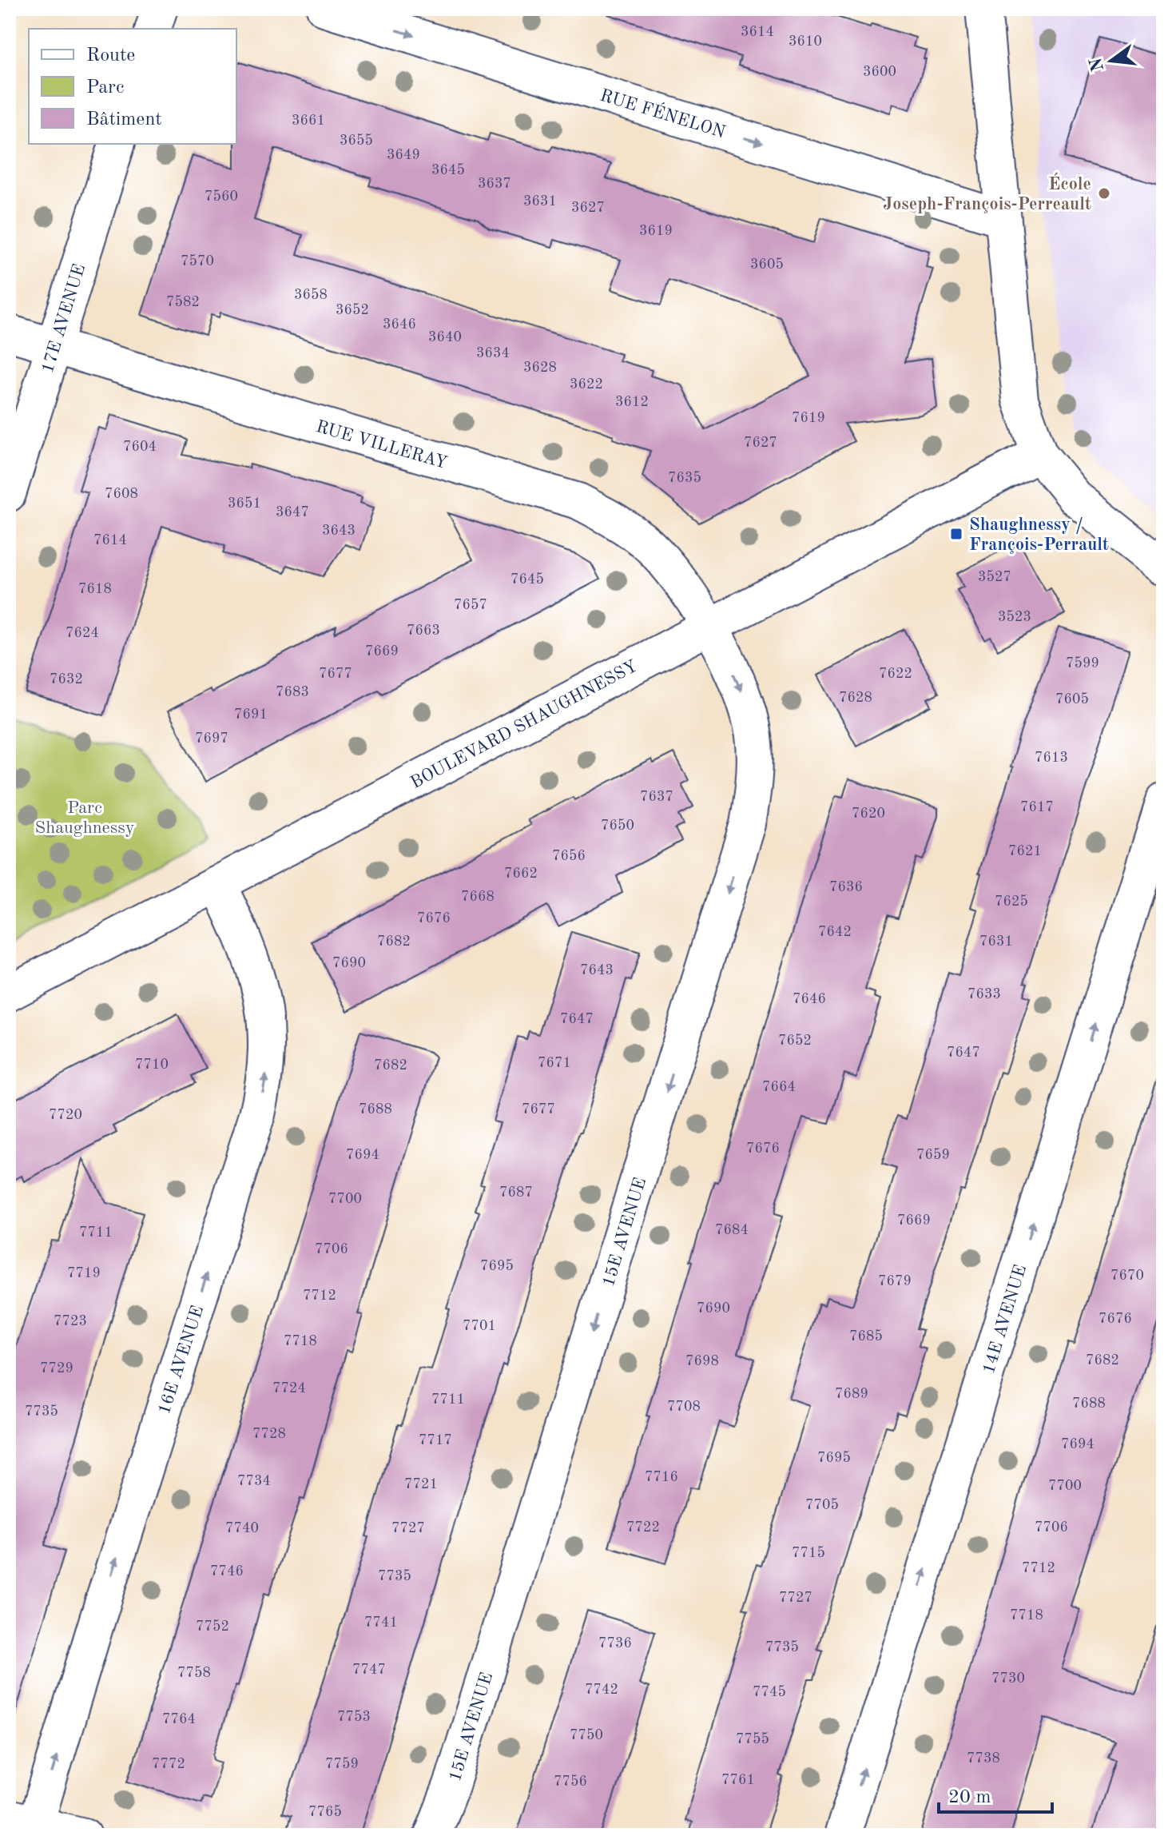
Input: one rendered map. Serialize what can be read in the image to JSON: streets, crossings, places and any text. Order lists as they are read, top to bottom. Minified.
{"streets":{"street":["RUE FÉNELON","17E AVENUE","RUE VILLERAY","BOULEVARD SHAUGHNESSY","15E AVENUE","14E AVENUE","16E AVENUE"]},"crossings":[["17E AVENUE","RUE VILLERAY"],["RUE VILLERAY","BOULEVARD SHAUGHNESSY"],["RUE VILLERAY","15E AVENUE"],["BOULEVARD SHAUGHNESSY","15E AVENUE"],["BOULEVARD SHAUGHNESSY","16E AVENUE"]],"one_way":["RUE FÉNELON","15E AVENUE","14E AVENUE","16E AVENUE"],"parks":["Parc Shaughnessy"],"places":{"other":["École Joseph-François-Perreault"],"transit":["Shaughnessy / François-Perrault"]},"house_numbers":["3614","3610","3600","3661","3655","3649","3645","3637","7560","3631","3627","3619","7570","3605","3658","7582","3652","3646","3640","3634","3628","3622","3612","7619","7627","7604","7635","7608","3651","3647","3643","7614","3527","7645","7618","7657","3523","7663","7624","7669","7599","7677","7622","7632","7683","7628","7605","7691","7697","7613","7637","7617","7620","7650","7621","7656","7662","7636","7668","7625","7676","7642","7682","7631","7690","7643","7633","7646","7647","7652","7647","7671","7710","7682","7664","7688","7677","7720","7676","7694","7659","7687","7700","7669","7684","7711","7706","7695","7719","7670","7679","7712","7690","7676","7723","7701","7685","7718","7682","7698","7729","7724","7689","7711","7688","7708","7735","7728","7717","7694","7695","7716","7734","7721","7700","7705","7722","7706","7740","7727","7715","7712","7746","7735","7727","7718","7741","7752","7736","7735","7747","7758","7730","7742","7745","7753","7764","7750","7755","7738","7772","7759","7761","7756","7765"],"legend":["Route","Parc","Bâtiment"],"scale_bar":"20 m","north":"left"}
